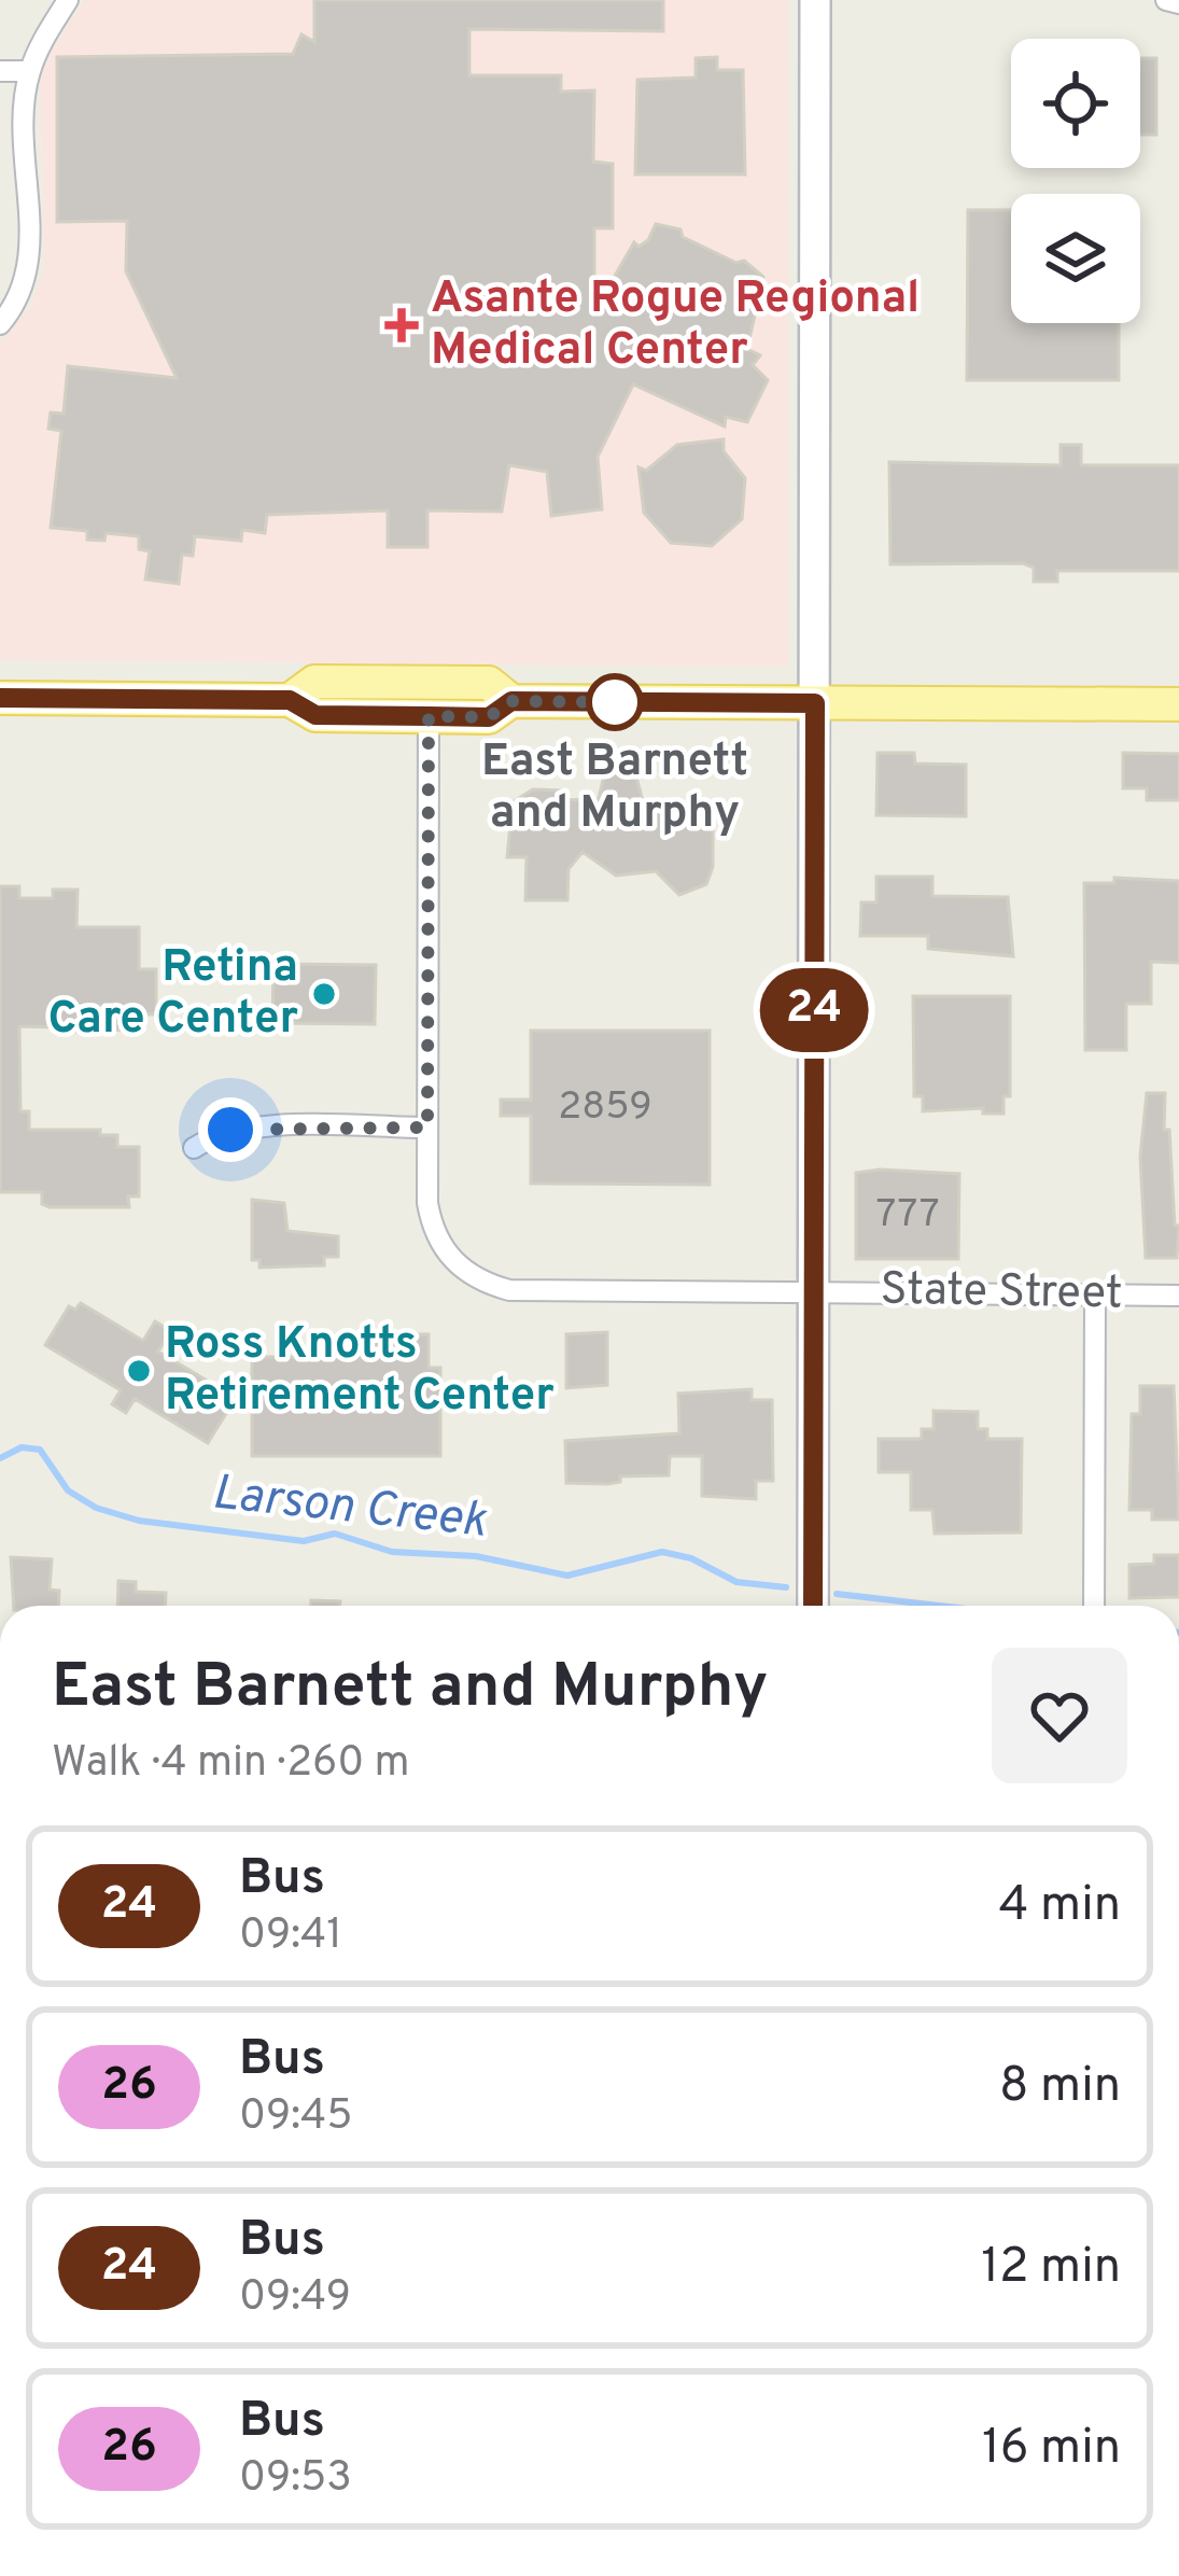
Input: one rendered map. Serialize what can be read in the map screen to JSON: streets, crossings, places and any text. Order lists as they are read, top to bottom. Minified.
{"streets":{"street":["State Street"]},"water":["Larson Creek"],"places":{"health":["Asante Rogue Regional Medical Center"],"other":["East Barnett and Murphy","Retina Care Center","Ross Knotts Retirement Center"]},"lines":["bus line 24"],"house_numbers":["2859","777"],"page":{"on_map":"24","heading":["East Barnett and Murphy","Walk · 4 min · 260 m"],"list":[{"mark":"24","name":"Bus","note":"09:41","value":"4 min"},{"mark":"26","name":"Bus","note":"09:45","value":"8 min"},{"mark":"24","name":"Bus","note":"09:49","value":"12 min"},{"mark":"26","name":"Bus","note":"09:53","value":"16 min"}]}}
